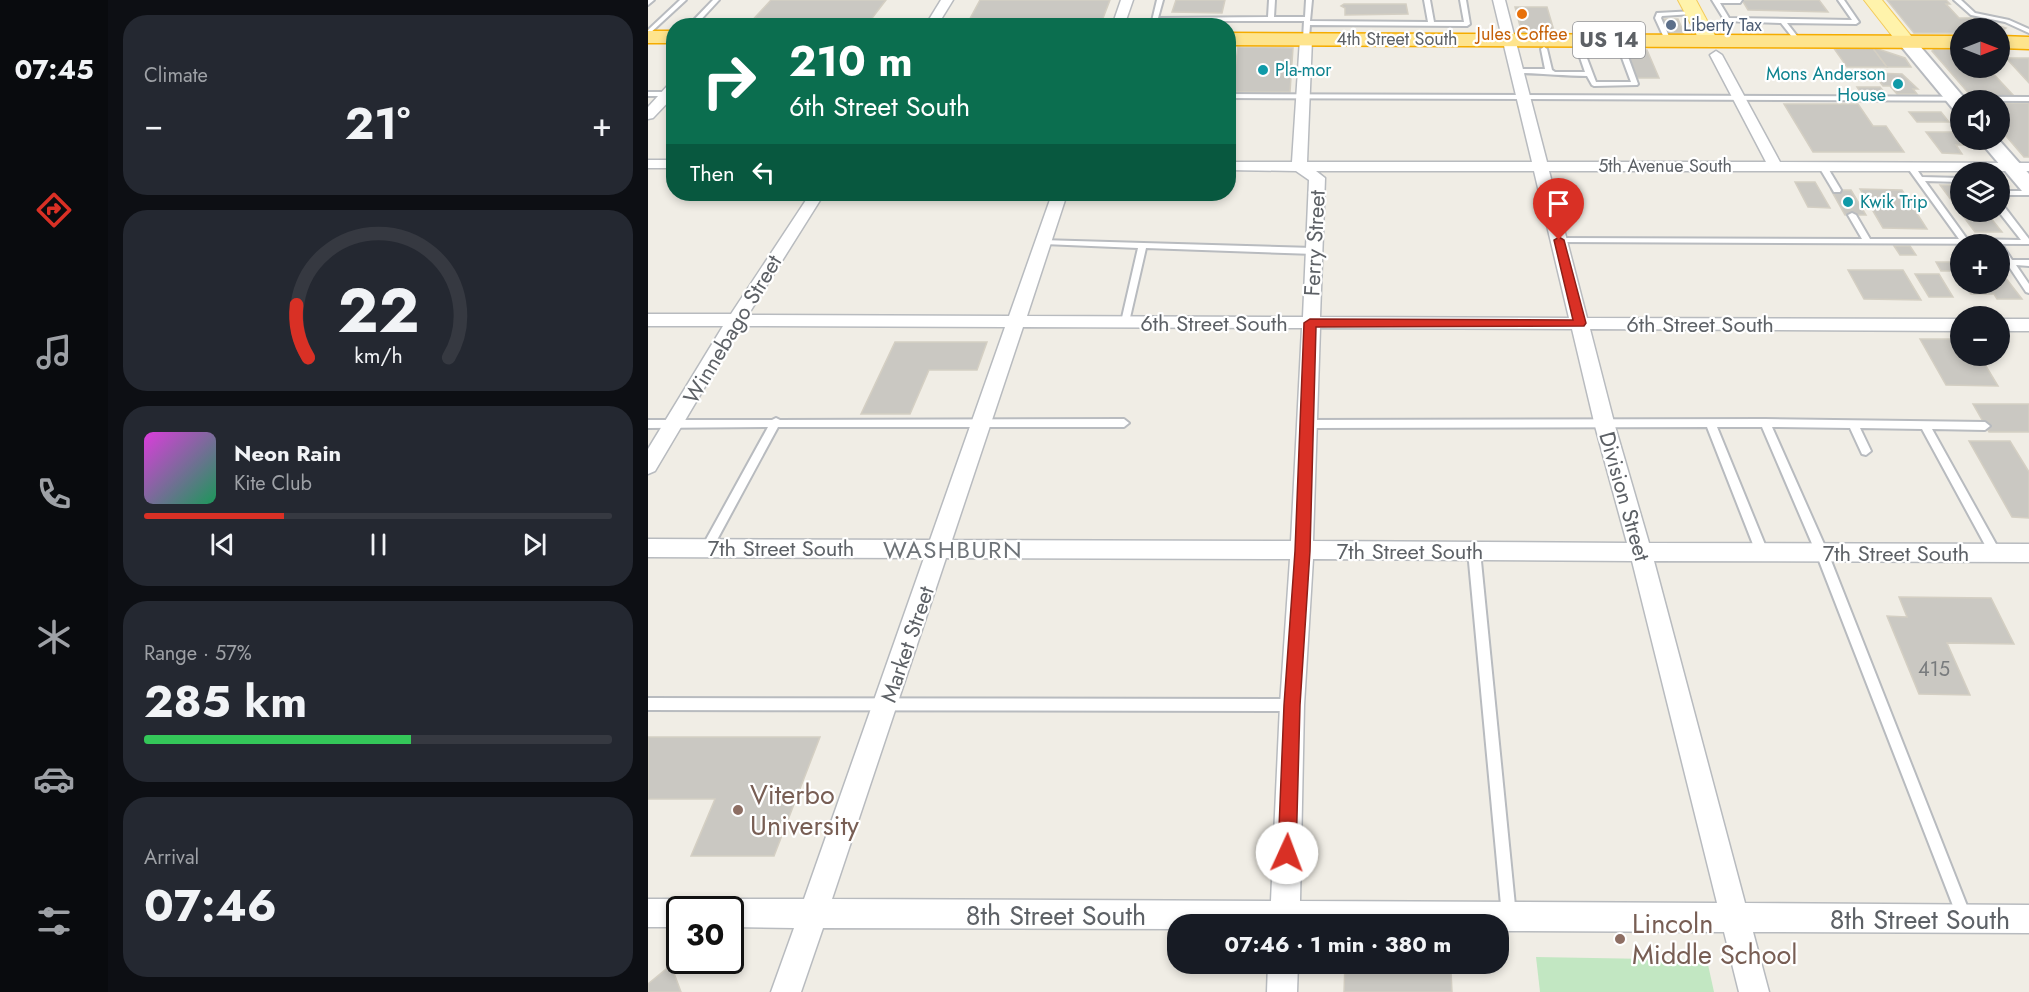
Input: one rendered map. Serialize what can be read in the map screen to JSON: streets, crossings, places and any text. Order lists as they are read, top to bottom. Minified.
{"streets":{"highway":["4th Street South","US 14"],"street":["5th Avenue South","Ferry Street","6th Street South","Winnebago Street","Division Street","7th Street South","Market Street","8th Street South"]},"crossings":[["4th Street South","Ferry Street"],["4th Street South","Division Street"],["5th Avenue South","Ferry Street"],["5th Avenue South","Division Street"],["Ferry Street","6th Street South"],["Ferry Street","7th Street South"],["6th Street South","Winnebago Street"],["6th Street South","Division Street"],["6th Street South","Market Street"],["Division Street","7th Street South"],["Division Street","8th Street South"],["7th Street South","Market Street"],["Market Street","8th Street South"]],"districts":["WASHBURN"],"places":["Jules Coffee","Liberty Tax","Pla-mor","Mons Anderson House","Kwik Trip","Viterbo University","Lincoln Middle School"],"house_numbers":["415"],"north":"right","page":{"tabs":"07:45","tile":["Climate",["Range · 57%","285 km"],["Arrival","07:46"]],"map_buttons":["+","−"],"turn":["210 m","6th Street South"],"heat":["−","21°","+"],"then":"Then","song":["Neon Rain","Kite Club"],"limit":"30","trip":"07:46 · 1 min · 380 m","gauge":["22","km/h"]}}
